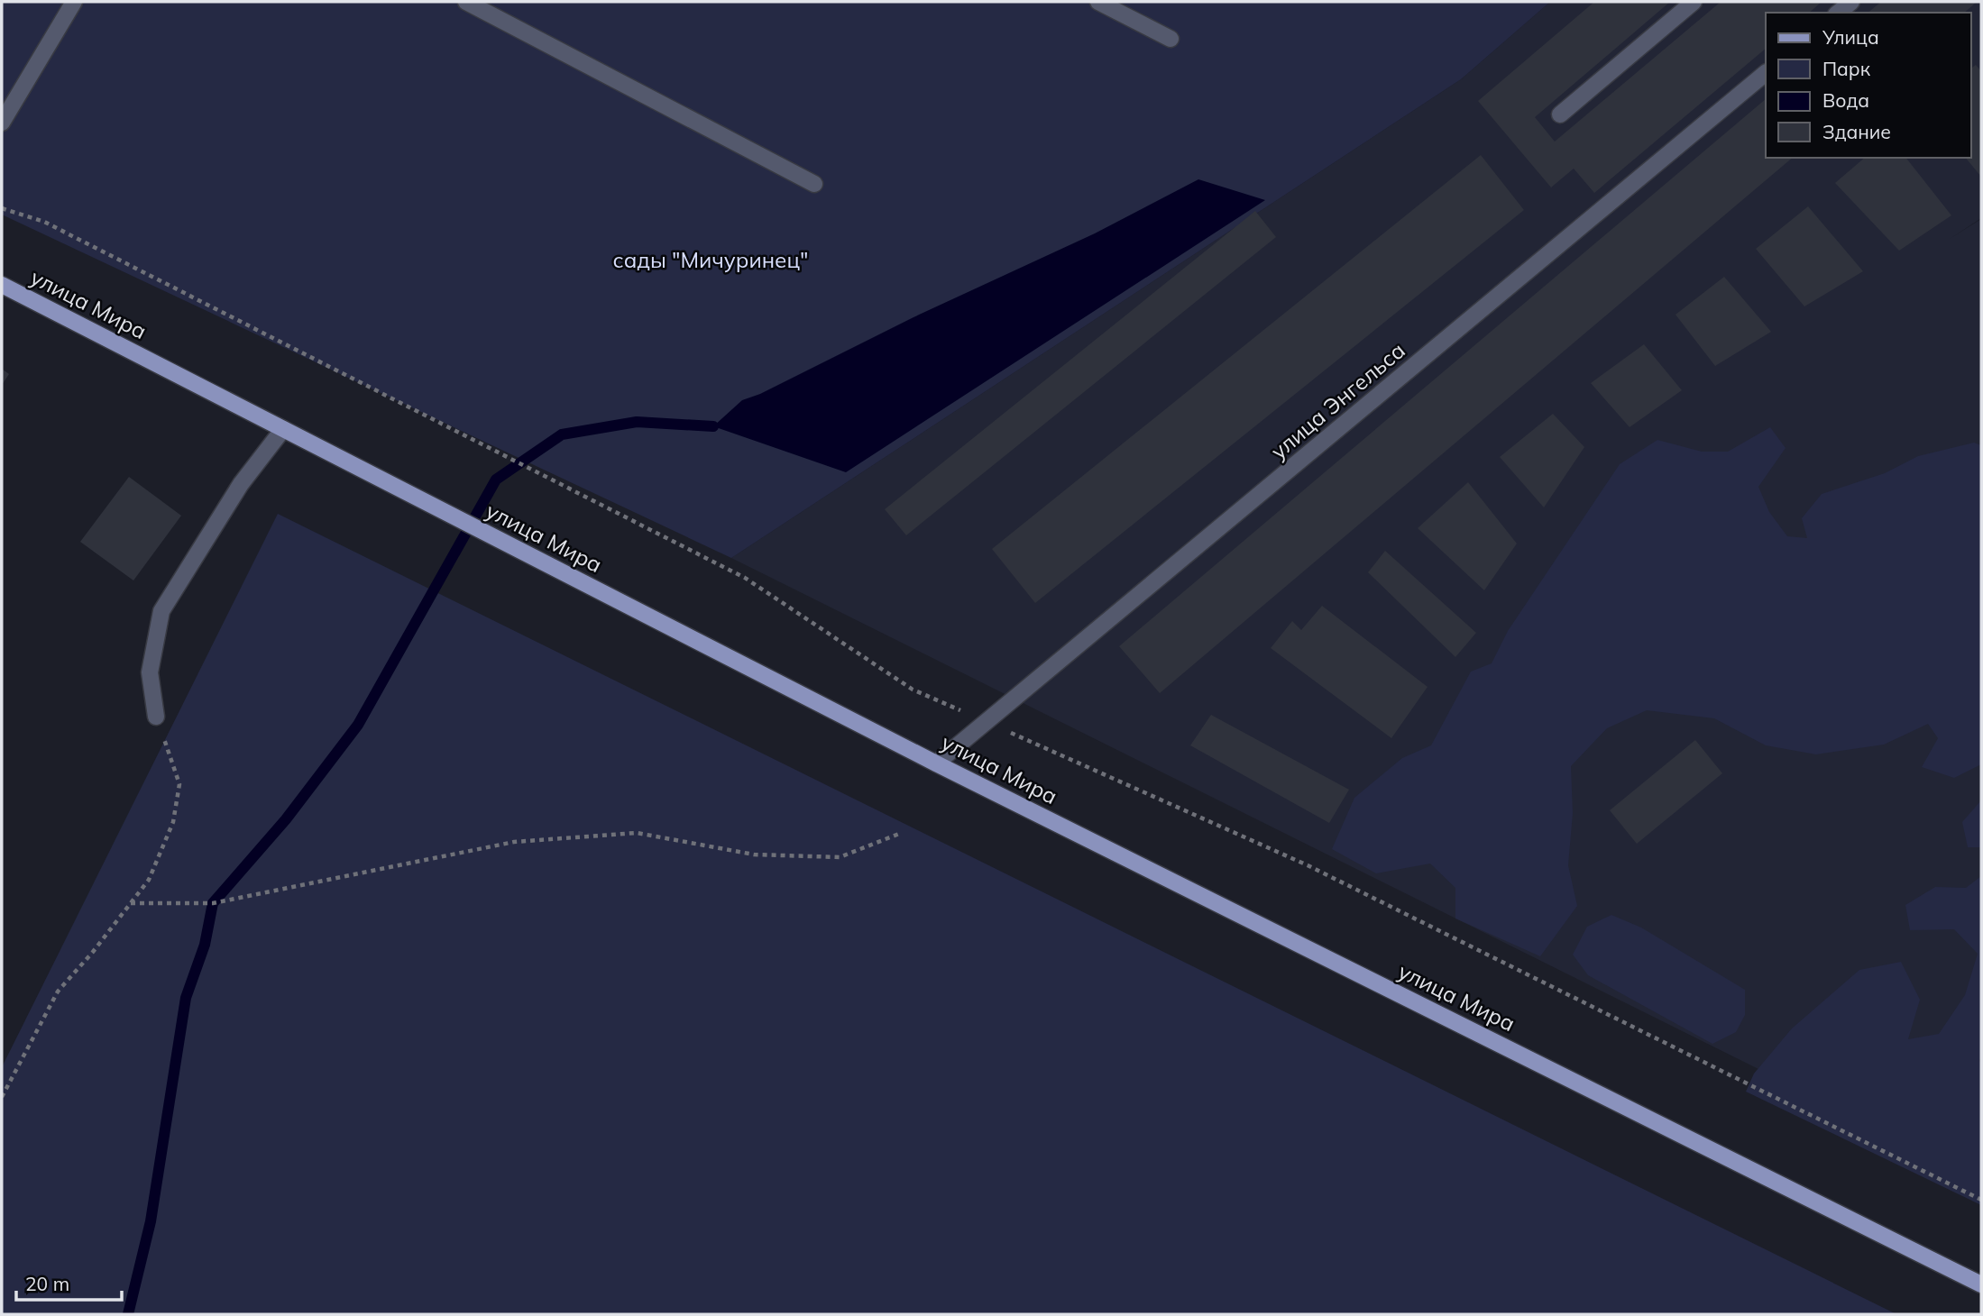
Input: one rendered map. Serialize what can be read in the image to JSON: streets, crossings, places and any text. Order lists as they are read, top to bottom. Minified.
{"streets":{"main road":["улица Мира"],"street":["улица Энгельса"]},"crossings":[["улица Мира","улица Энгельса"]],"parks":["сады \"Мичуринец\""],"legend":["Улица","Парк","Вода","Здание"],"scale_bar":"20 m"}
